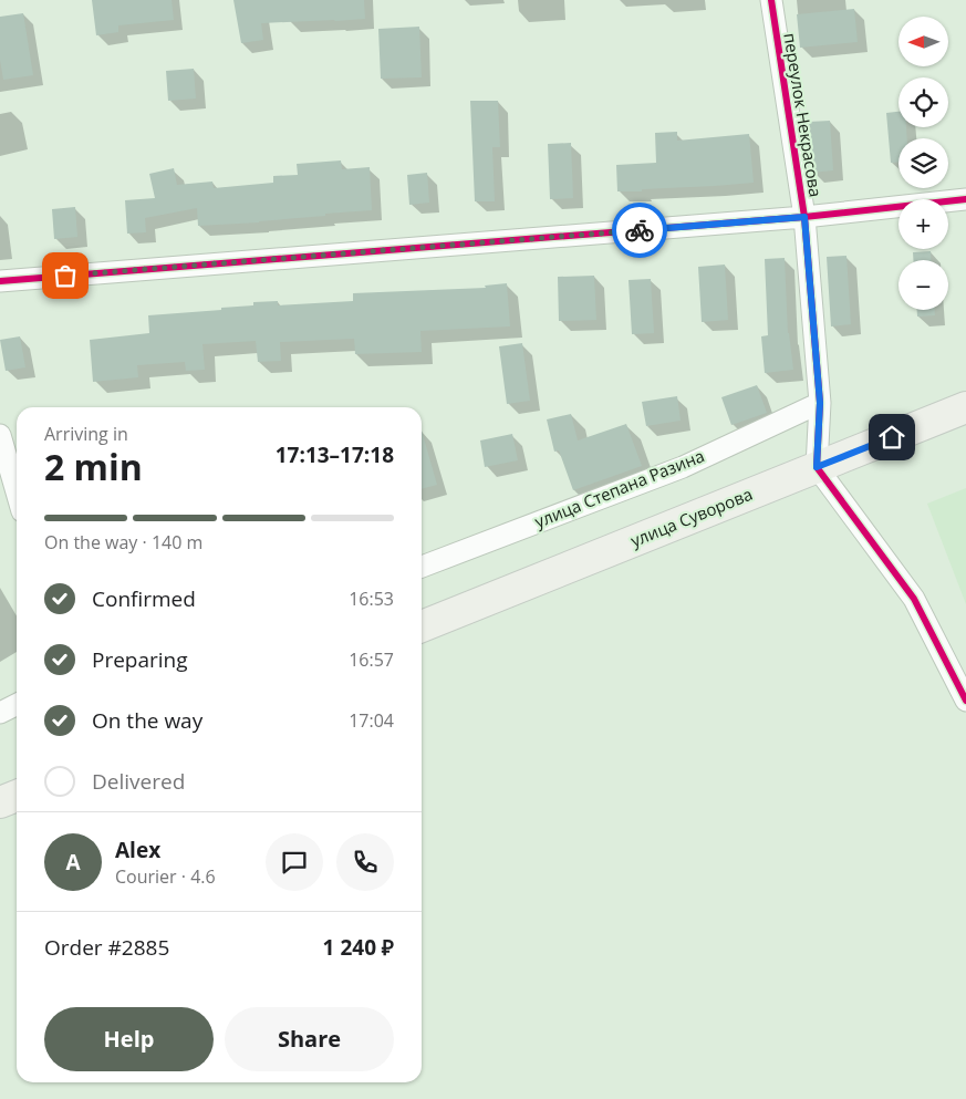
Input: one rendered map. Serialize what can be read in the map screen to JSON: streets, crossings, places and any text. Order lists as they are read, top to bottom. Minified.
{"streets":{"main road":["улица Суворова"],"street":["переулок Некрасова","улица Степана Разина"]},"crossings":[["переулок Некрасова","улица Степана Разина"],["переулок Некрасова","улица Суворова"]],"north":"left","page":{"map_buttons":["+","−"],"heading":["2 min","Arriving in","17:13–17:18"],"panel":["Alex","Courier · 4.6","Order #2885","1 240 ₽"],"bar":"On the way · 140 m","list":[["Confirmed","16:53"],["Preparing","16:57"],["On the way","17:04"],"Delivered"],"round":"A","buttons":["Help","Share"]}}
